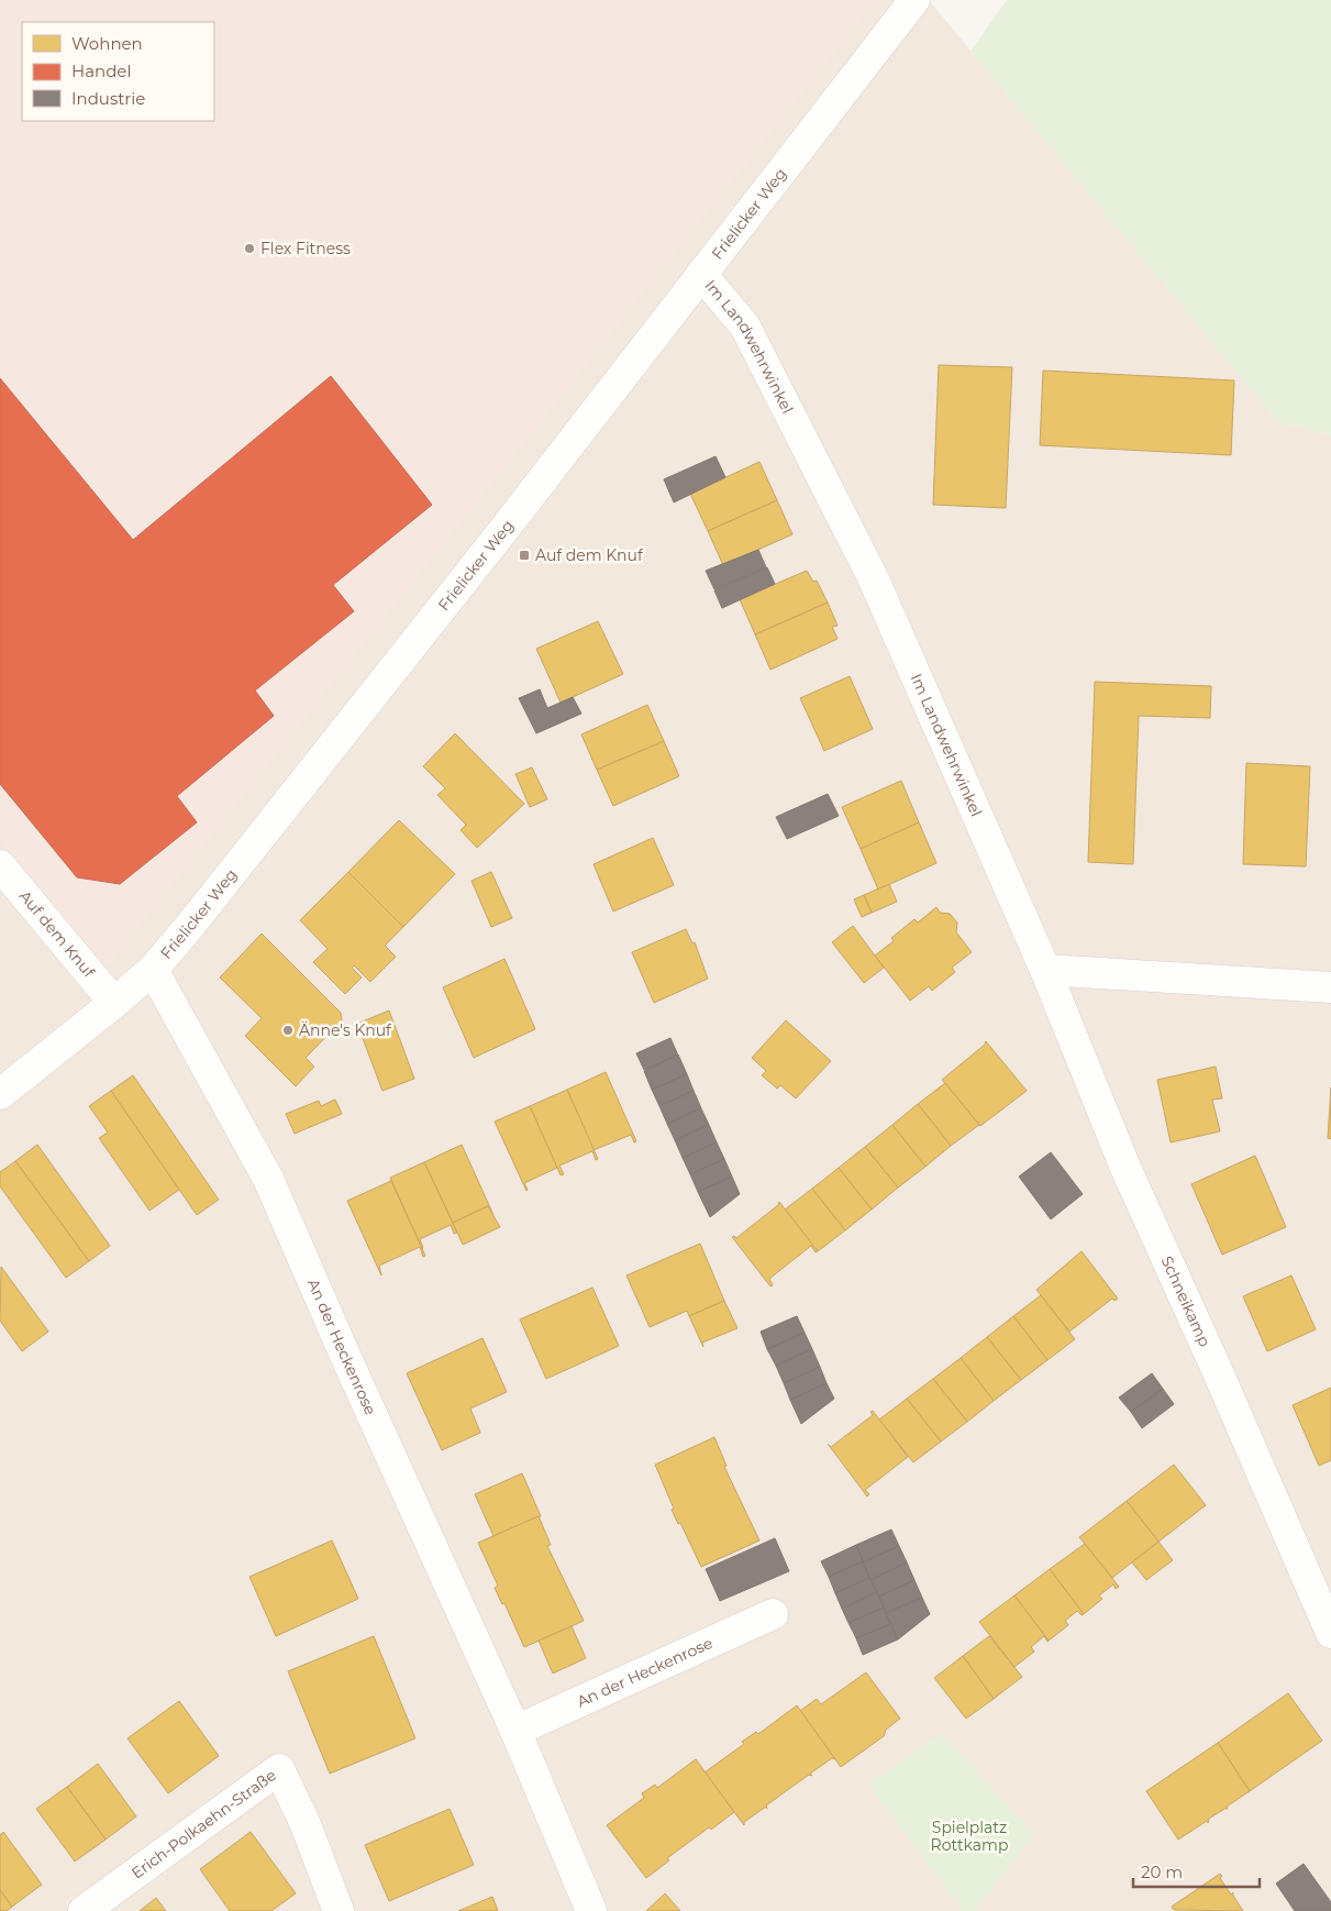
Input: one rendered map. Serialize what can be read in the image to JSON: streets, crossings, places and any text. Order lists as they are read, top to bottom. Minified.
{"streets":{"street":["Frielicker Weg","Im Landwehrwinkel","Auf dem Knuf","Schneikamp","An der Heckenrose","Erich-Polkaehn-Straße"]},"crossings":[["Frielicker Weg","Im Landwehrwinkel"],["Frielicker Weg","Auf dem Knuf"],["Frielicker Weg","An der Heckenrose"],["Im Landwehrwinkel","Schneikamp"]],"parks":["Spielplatz Rottkamp"],"places":{"other":["Flex Fitness","Änne's Knuf"],"transit":["Auf dem Knuf"]},"legend":["Wohnen","Handel","Industrie"],"scale_bar":"20 m"}
